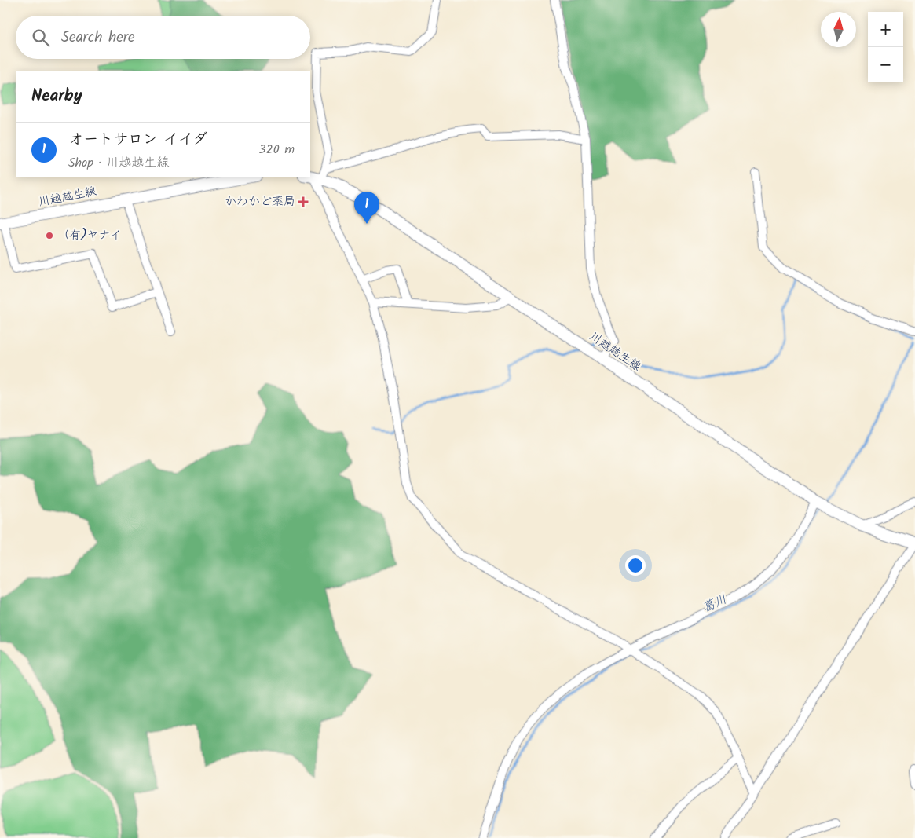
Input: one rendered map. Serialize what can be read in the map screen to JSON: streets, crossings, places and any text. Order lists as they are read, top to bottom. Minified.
{"streets":{"main road":["川越越生線"]},"water":["葛川"],"places":{"health":["かわかど薬局"],"other":["（有)ヤナイ"]},"north":"top","page":{"map_buttons":["+","−"],"search":"Search here","heading":"Nearby","list":[{"mark":"1","name":"オートサロン イイダ","note":"Shop · 川越越生線","value":"320 m"}],"pins":"1"}}
